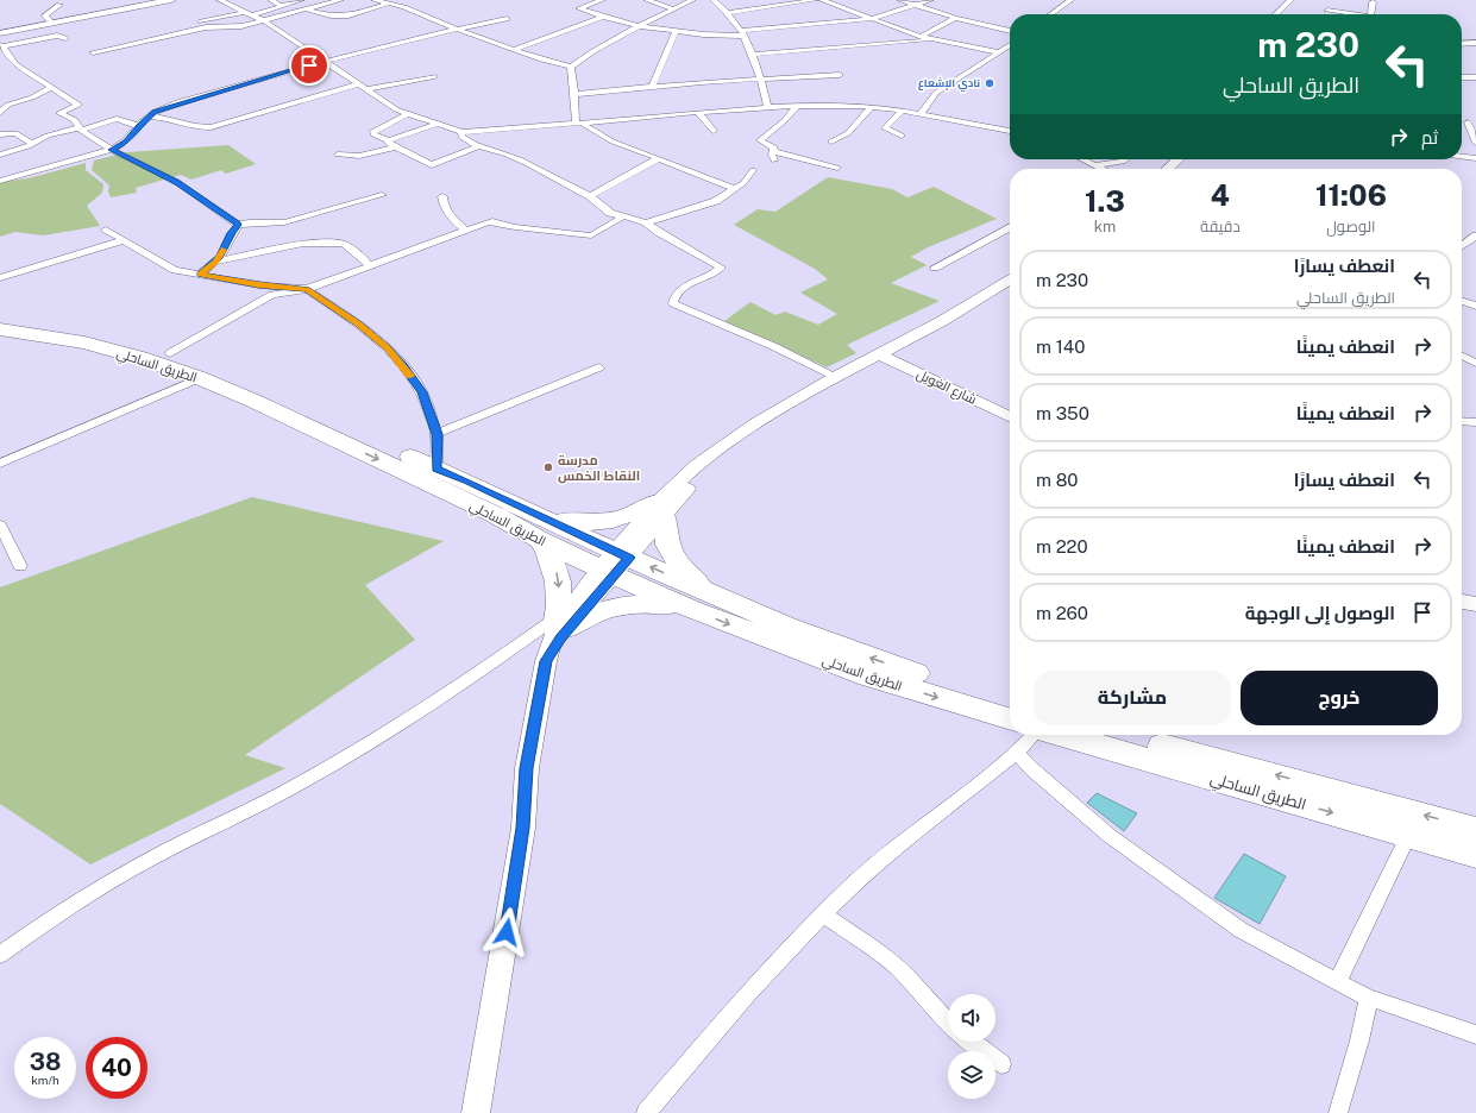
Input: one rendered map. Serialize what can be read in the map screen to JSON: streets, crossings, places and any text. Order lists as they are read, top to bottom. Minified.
{"streets":{"highway":["الطريق الساحلي"],"street":["شارع الغويل"]},"places":["نادي الإشعاع","مدرسة النقاط الخمس"],"page":{"turn":["230 m","الطريق الساحلي"],"then":"ثم","eta":["11:06","الوصول","4","دقيقة","1.3","km"],"list":[{"name":"انعطف يسارًا","note":"الطريق الساحلي","value":"230 m"},{"name":"انعطف يمينًا","value":"140 m"},{"name":"انعطف يمينًا","value":"350 m"},{"name":"انعطف يسارًا","value":"80 m"},{"name":"انعطف يمينًا","value":"220 m"},{"name":"الوصول إلى الوجهة","value":"260 m"}],"buttons":["خروج","مشاركة"],"speed":"38 km/h","limit":"40"}}
